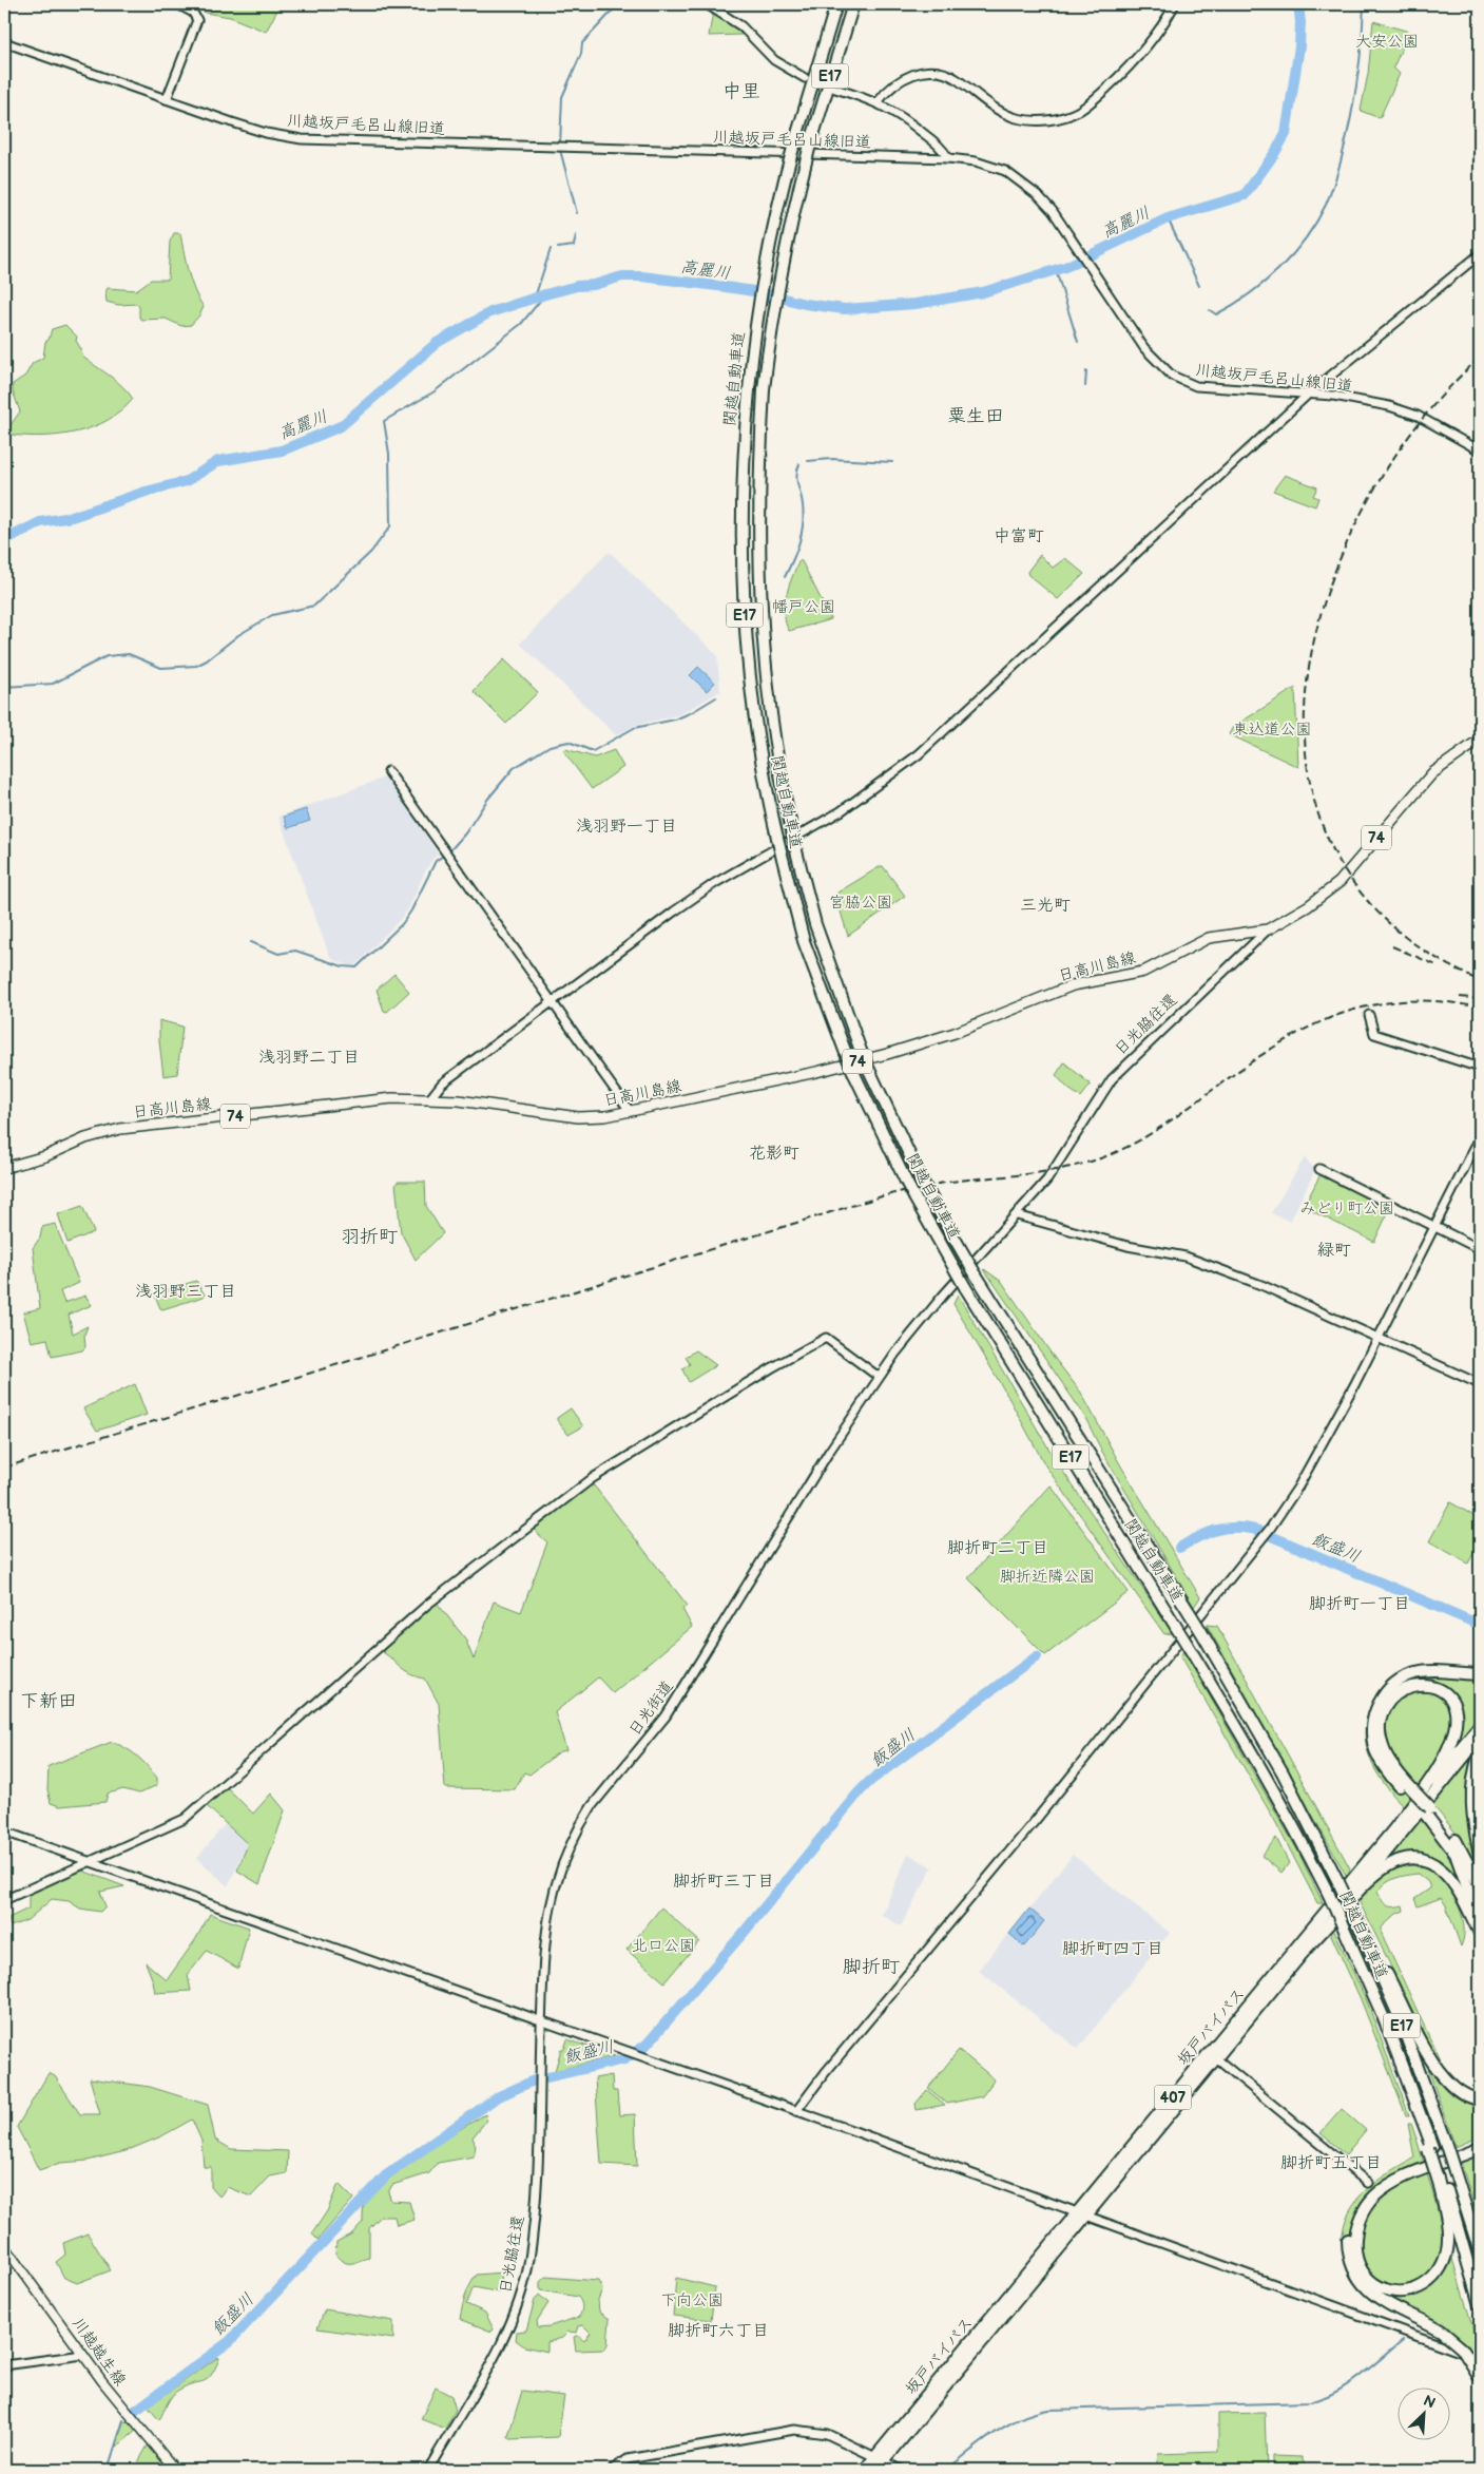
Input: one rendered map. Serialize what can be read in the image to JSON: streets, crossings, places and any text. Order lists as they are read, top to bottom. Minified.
{"streets":{"highway":["E17","関越自動車道","坂戸バイパス","407"],"main road":["74","日高川島線","日光脇往還","川越越生線"],"street":["川越坂戸毛呂山線旧道","日光街道"]},"crossings":[["日高川島線","日光脇往還"],["日光脇往還","日光街道"]],"districts":["中里","粟生田","中富町","浅羽野一丁目","三光町","浅羽野二丁目","花影町","羽折町","緑町","浅羽野三丁目","脚折町二丁目","脚折町一丁目","下新田","脚折町三丁目","脚折町四丁目","脚折町","脚折町五丁目","脚折町六丁目"],"water":["高麗川","飯盛川"],"parks":["大安公園","幡戸公園","東込道公園","宮脇公園","みどり町公園","脚折近隣公園","北口公園","下向公園"],"north":"top right"}
